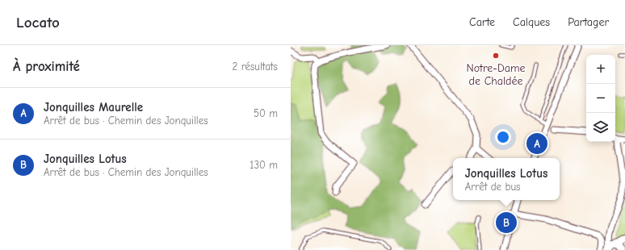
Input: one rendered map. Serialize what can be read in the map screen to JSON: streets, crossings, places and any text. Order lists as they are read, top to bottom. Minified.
{"places":["Notre-Dame de Chaldée"],"page":{"header":"Locato","nav":["Carte","Calques","Partager"],"heading":["À proximité","2 résultats"],"map_buttons":["+","−"],"list":[{"mark":"A","name":"Jonquilles Maurelle","note":"Arrêt de bus · Chemin des Jonquilles","value":"50 m"},{"mark":"B","name":"Jonquilles Lotus","note":"Arrêt de bus · Chemin des Jonquilles","value":"130 m"}],"pins":["A","B"],"popup":["Jonquilles Lotus","Arrêt de bus"]}}
